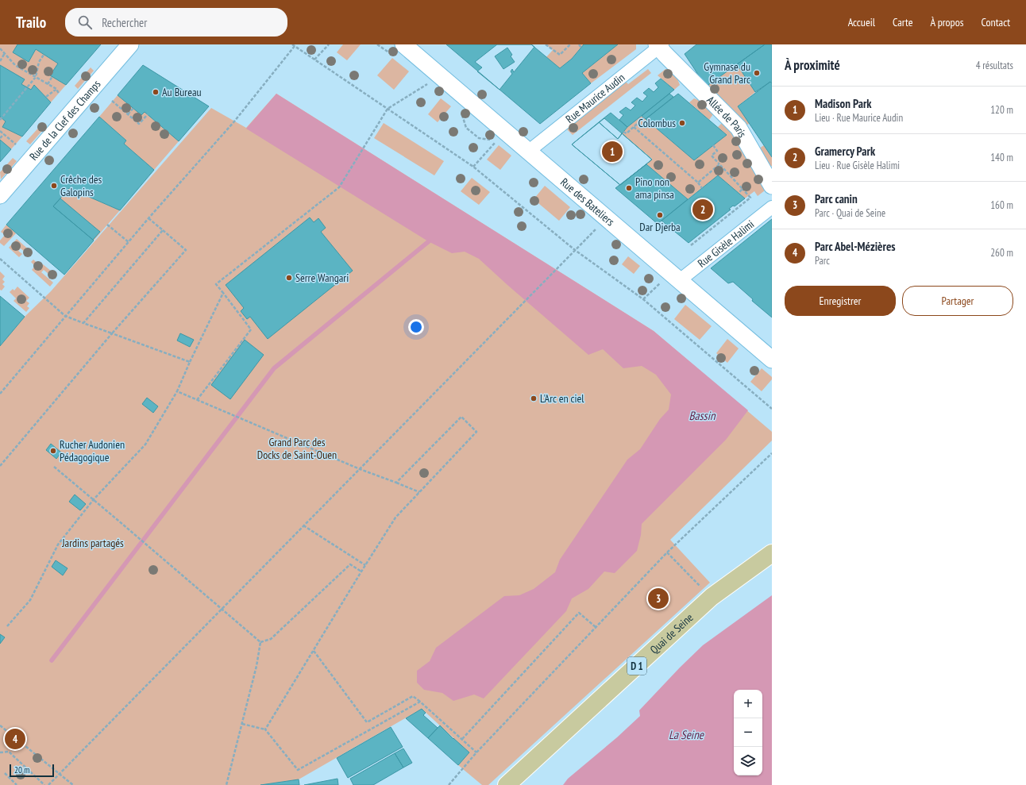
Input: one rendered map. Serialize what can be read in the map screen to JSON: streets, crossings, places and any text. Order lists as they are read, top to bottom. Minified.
{"streets":{"main road":["Quai de Seine","D 1"],"street":["Rue Maurice Audin","Allée de Paris","Rue de la Clef des Champs","Rue des Bateliers","Rue Gisèle Halimi"]},"crossings":[["Rue Maurice Audin","Allée de Paris"],["Rue Maurice Audin","Rue des Bateliers"],["Rue des Bateliers","Rue Gisèle Halimi"]],"water":["Bassin","La Seine"],"parks":["Grand Parc des Docks de Saint-Ouen","Jardins partagés"],"places":["Gymnase du Grand Parc","Au Bureau","Colombus","Crêche des Galopins","Pino non ama pinsa","Dar Djerba","Serre Wangari","L'Arc en ciel","Rucher Audonien Pédagogique"],"scale_bar":"20 m","page":{"header":"Trailo","search":"Rechercher","nav":["Accueil","Carte","À propos","Contact"],"heading":["À proximité","4 résultats"],"list":[{"mark":"1","name":"Madison Park","note":"Lieu · Rue Maurice Audin","value":"120 m"},{"mark":"2","name":"Gramercy Park","note":"Lieu · Rue Gisèle Halimi","value":"140 m"},{"mark":"3","name":"Parc canin","note":"Parc · Quai de Seine","value":"160 m"},{"mark":"4","name":"Parc Abel-Mézières","note":"Parc","value":"260 m"}],"pins":["1","2","3","4"],"buttons":["Enregistrer","Partager"],"map_buttons":["+","−"],"scale":"20 m"}}
